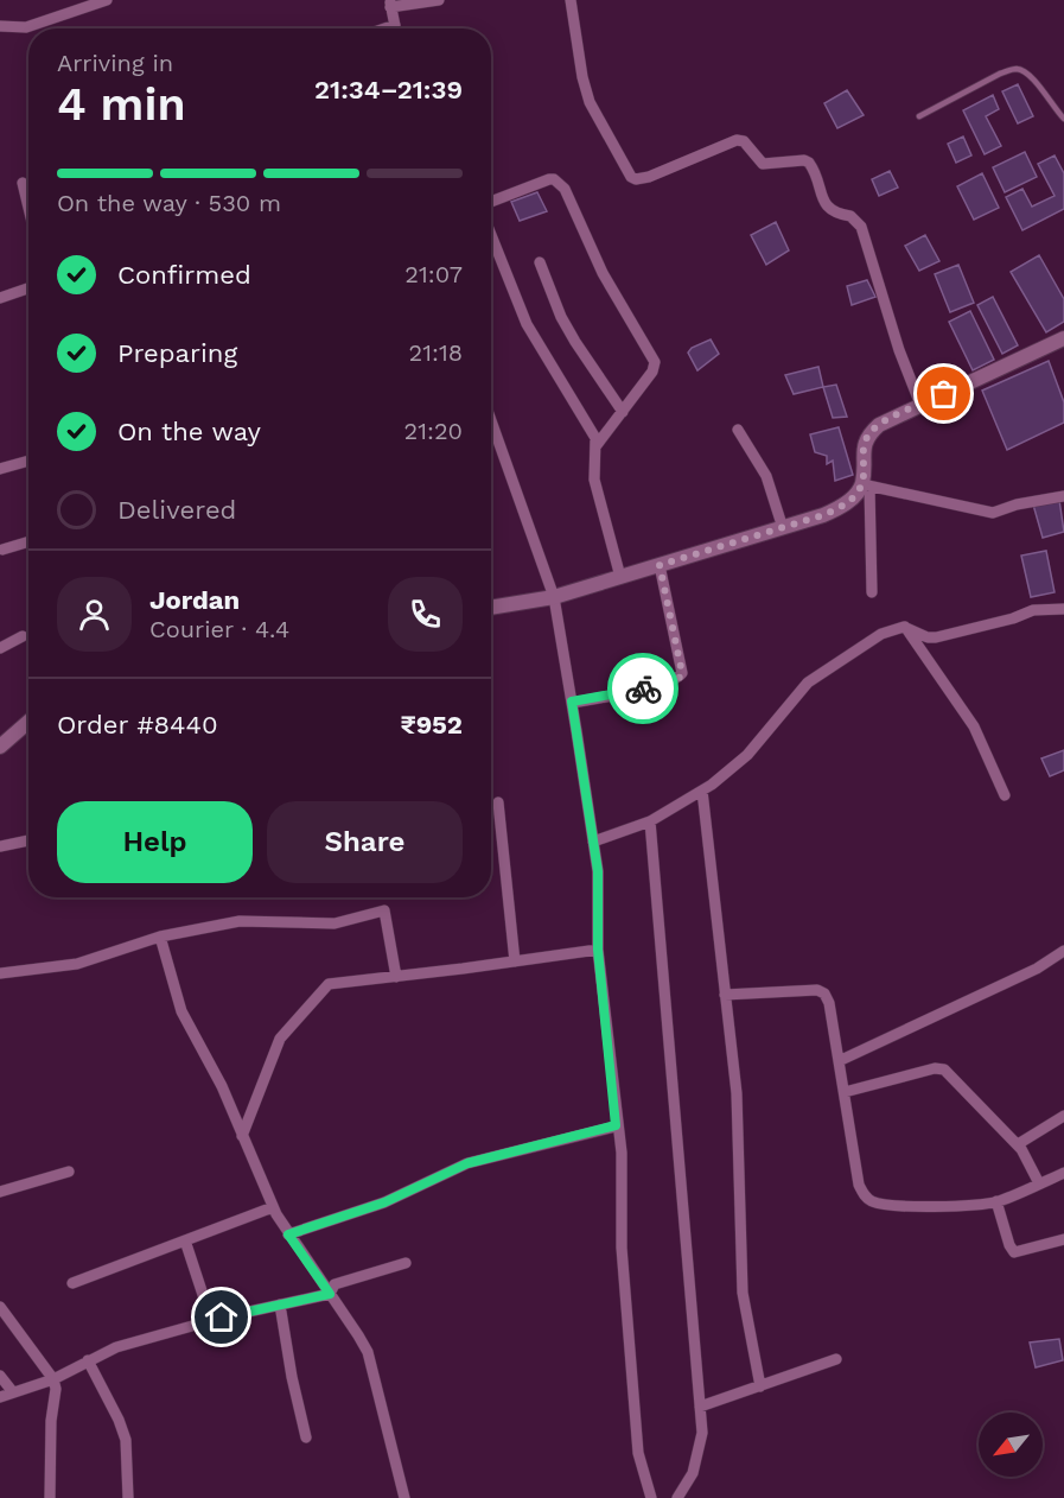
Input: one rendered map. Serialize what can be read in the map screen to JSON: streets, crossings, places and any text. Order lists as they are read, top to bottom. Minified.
{"north":"bottom left","page":{"heading":["4 min","Arriving in","21:34–21:39"],"panel":["Jordan","Courier · 4.4","Order #8440","₹952"],"bar":"On the way · 530 m","list":[["Confirmed","21:07"],["Preparing","21:18"],["On the way","21:20"],"Delivered"],"buttons":["Help","Share"]}}
